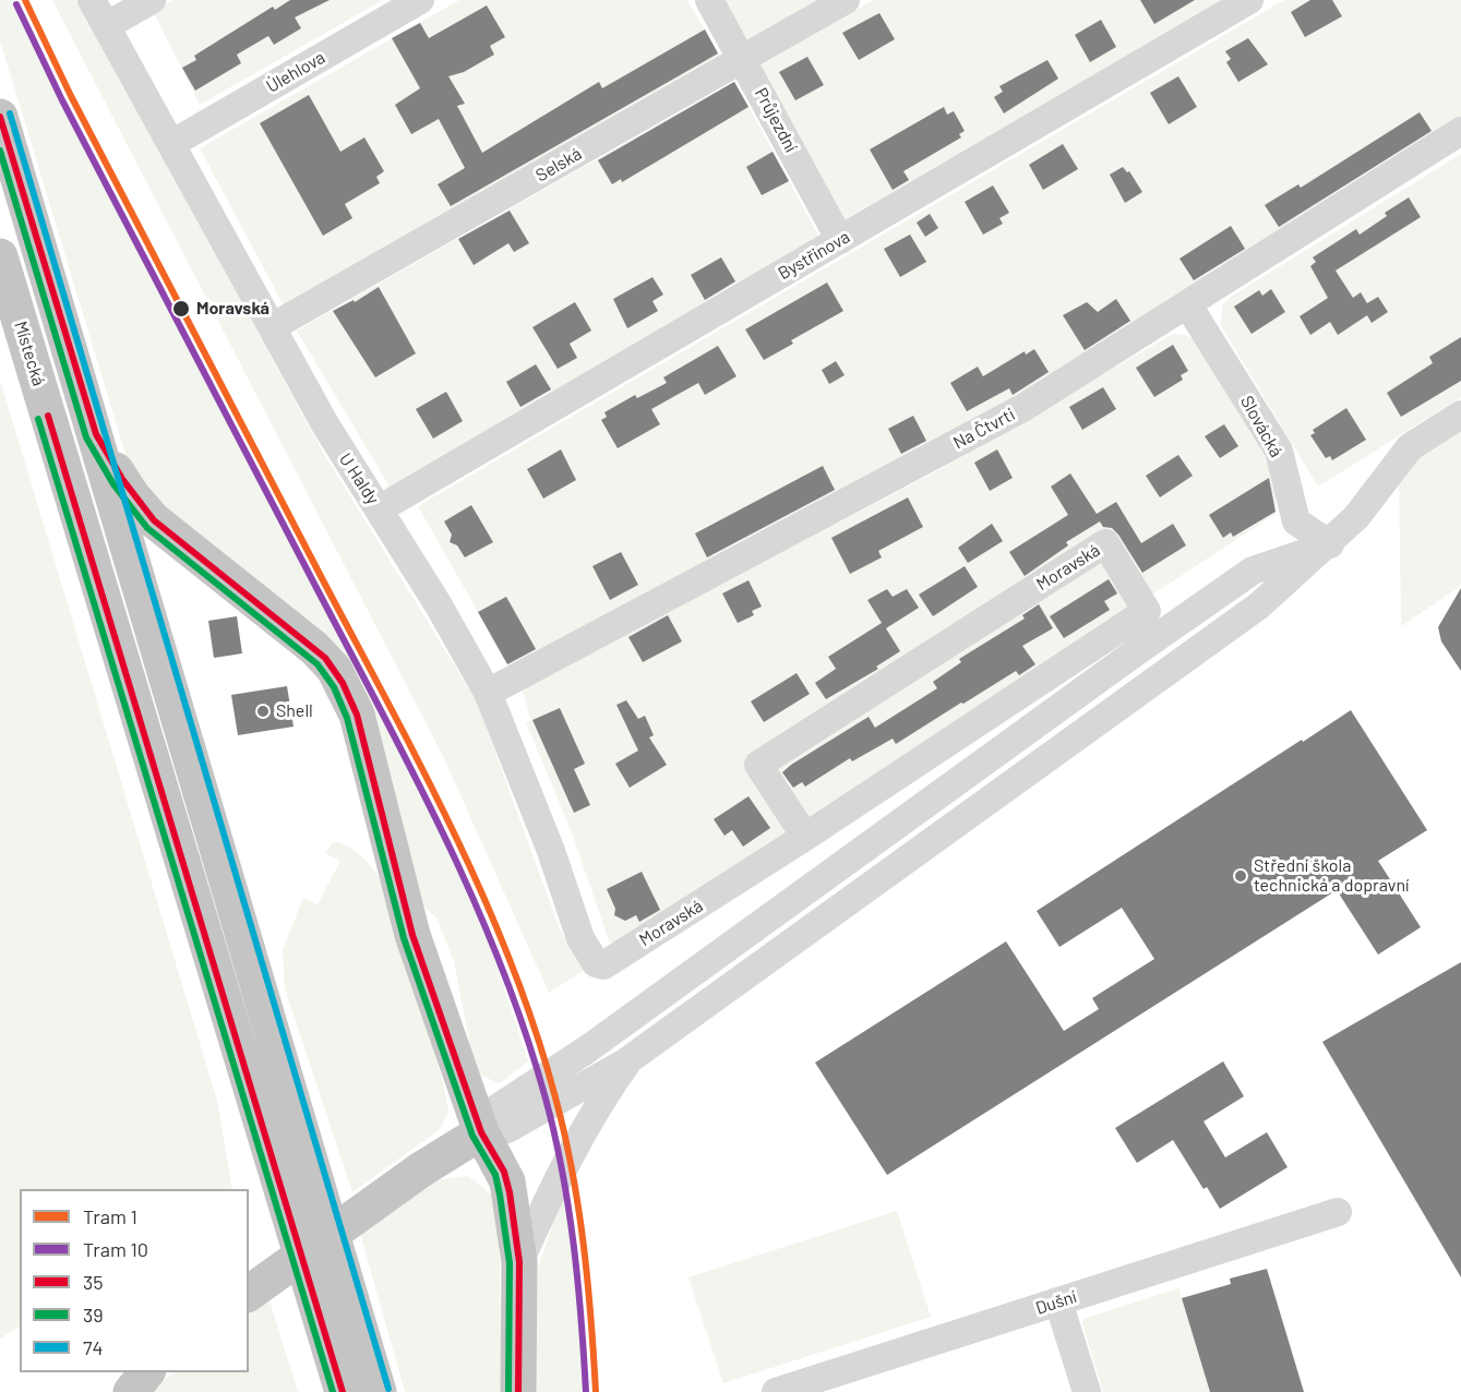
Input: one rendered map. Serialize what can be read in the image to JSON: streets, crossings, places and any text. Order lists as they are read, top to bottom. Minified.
{"streets":{"highway":["Místecká"],"street":["Úlehlova","Průjezdní","Selská","Bystřinova","Slovácká","Na Čtvrti","U Haldy","Moravská","Dušní"]},"crossings":[["Úlehlova","U Haldy"],["Průjezdní","Selská"],["Průjezdní","Bystřinova"],["Selská","U Haldy"],["Bystřinova","U Haldy"],["Slovácká","Na Čtvrti"],["Na Čtvrti","U Haldy"],["U Haldy","Moravská"]],"places":["Moravská","Shell","Střední škola technická a dopravní"],"lines":["tram line 1","tram line 10","transit line 74","transit line 35","transit line 39"],"legend":["Tram 1","Tram 10","35","39","74"]}
